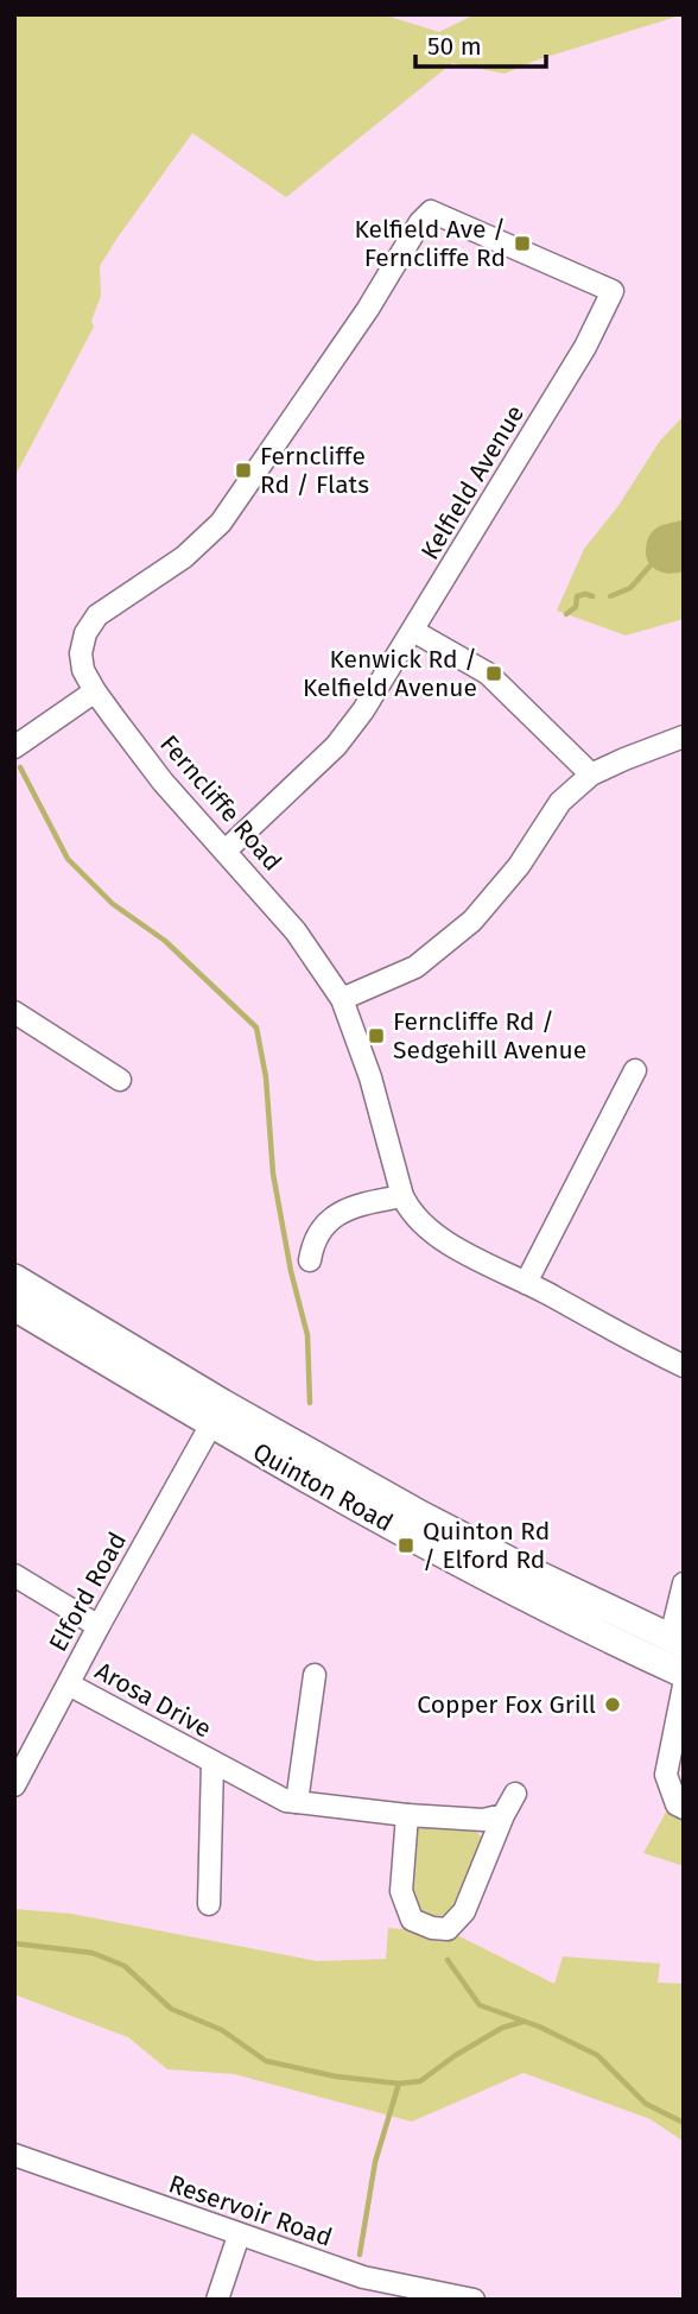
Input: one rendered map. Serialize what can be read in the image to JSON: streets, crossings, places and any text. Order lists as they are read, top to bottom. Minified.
{"streets":{"street":["Kelfield Avenue","Ferncliffe Road","Quinton Road","Elford Road","Arosa Drive","Reservoir Road"]},"crossings":[["Kelfield Avenue","Ferncliffe Road"],["Quinton Road","Elford Road"],["Elford Road","Arosa Drive"]],"places":{"transit":["Kelfield Ave / Ferncliffe Rd","Ferncliffe Rd / Flats","Kenwick Rd / Kelfield Avenue","Ferncliffe Rd / Sedgehill Avenue","Quinton Rd / Elford Rd"],"other":["Copper Fox Grill"]},"scale_bar":"50 m"}
